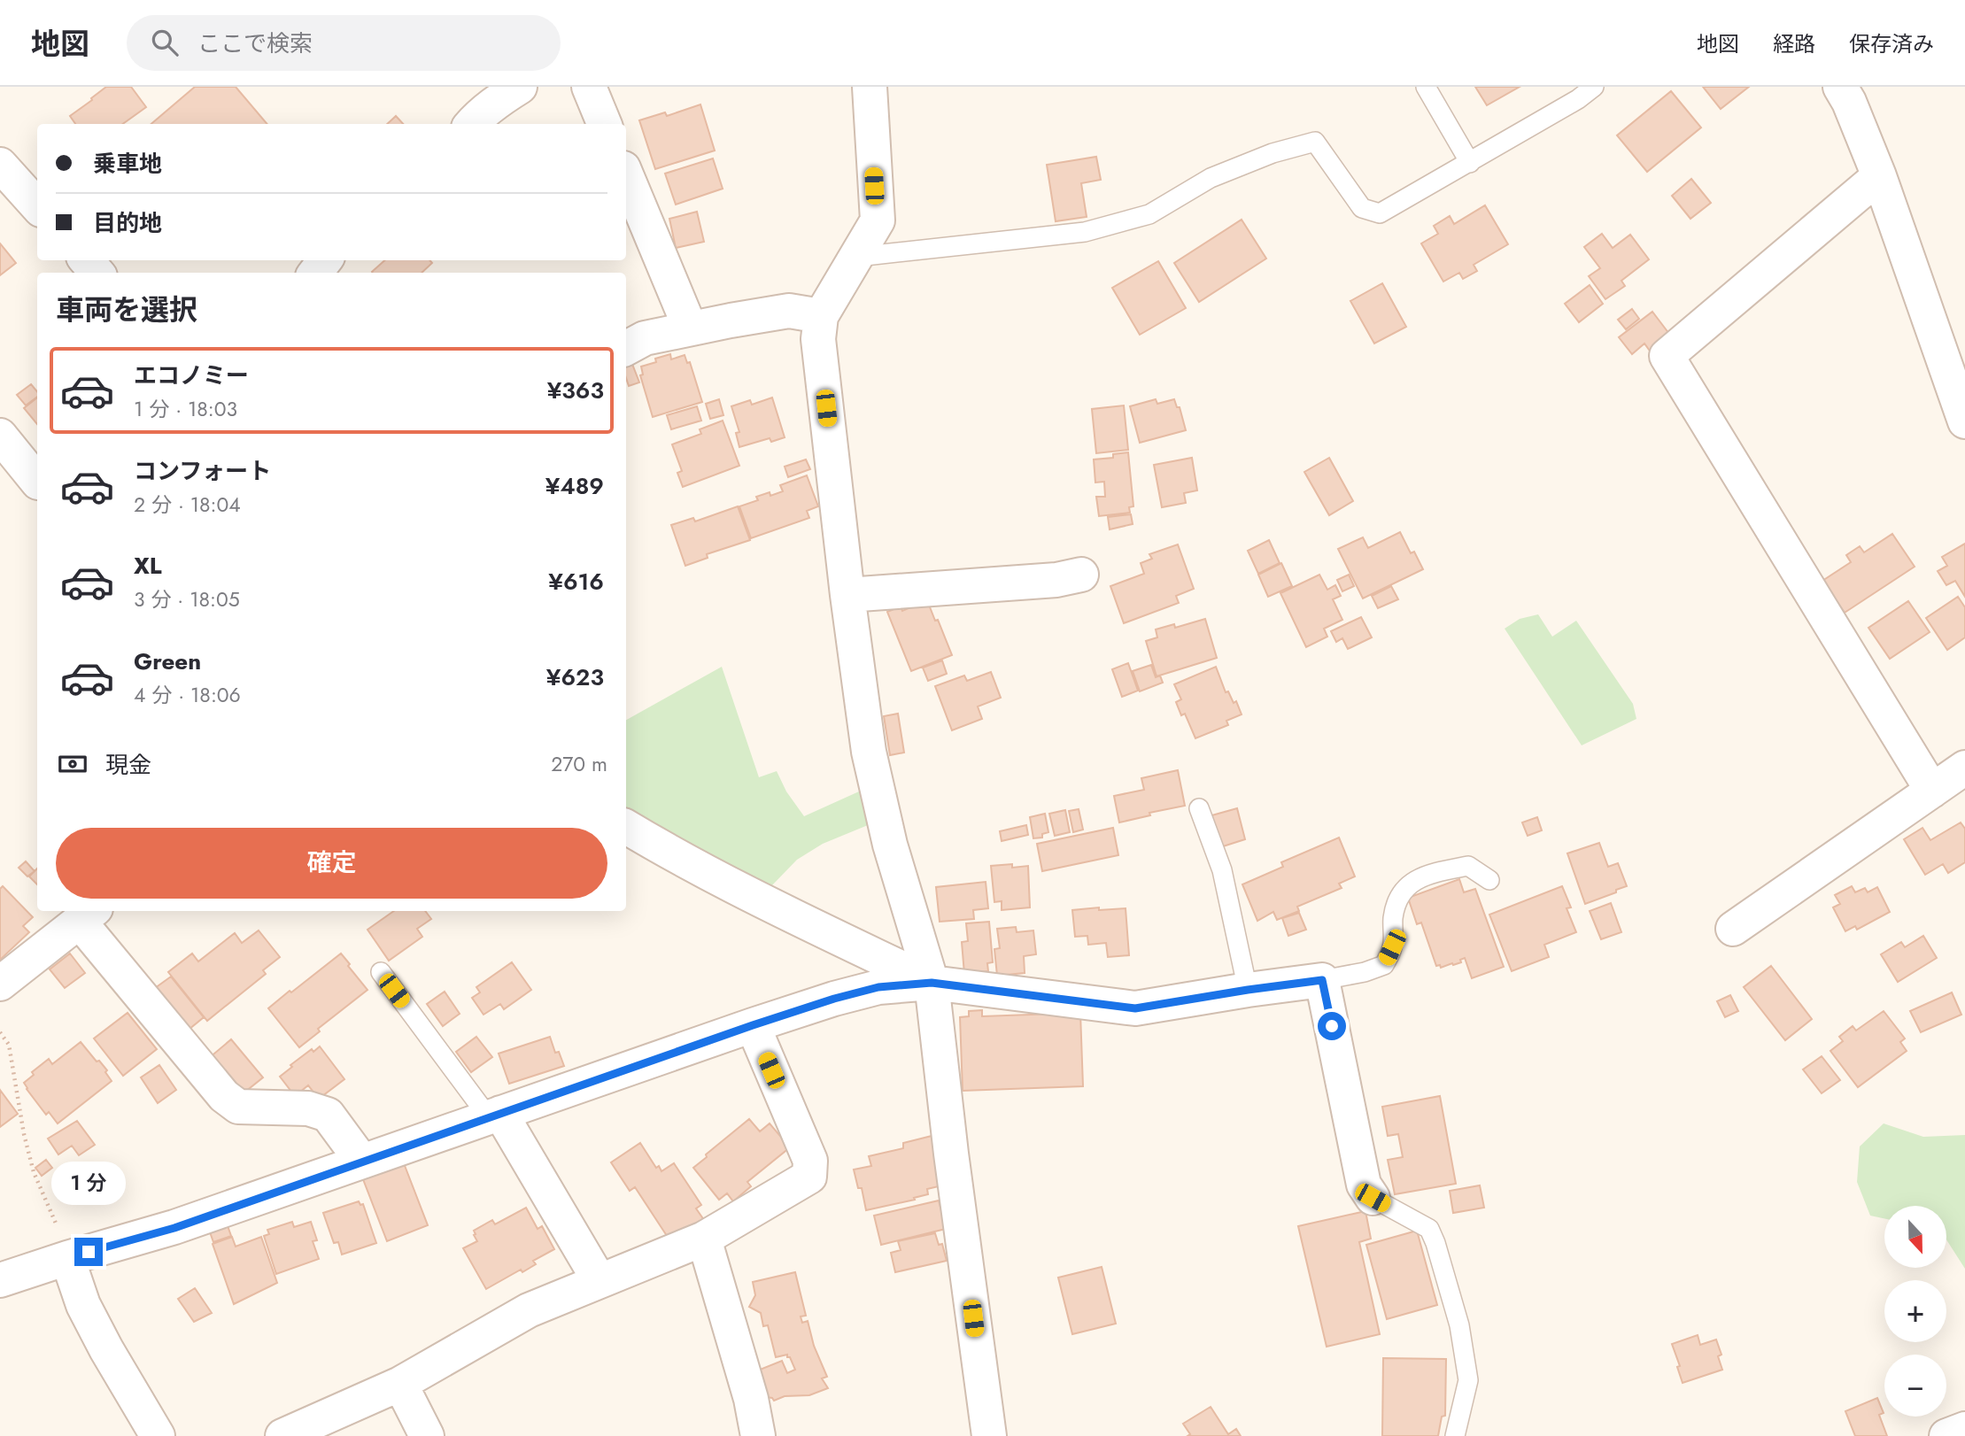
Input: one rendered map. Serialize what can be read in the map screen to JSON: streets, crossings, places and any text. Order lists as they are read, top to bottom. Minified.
{"north":"bottom","page":{"header":"地図","search":"ここで検索","nav":["地図","経路","保存済み"],"banner":["乗車地","目的地"],"heading":"車両を選択","list":[{"name":"エコノミー","note":"1 分 · 18:03","value":"¥363"},{"name":"コンフォート","note":"2 分 · 18:04","value":"¥489"},{"name":"XL","note":"3 分 · 18:05","value":"¥616"},{"name":"Green","note":"4 分 · 18:06","value":"¥623"}],"pay":["現金","270 m"],"buttons":"確定","bubble":"1 分","map_buttons":["+","−"]}}
